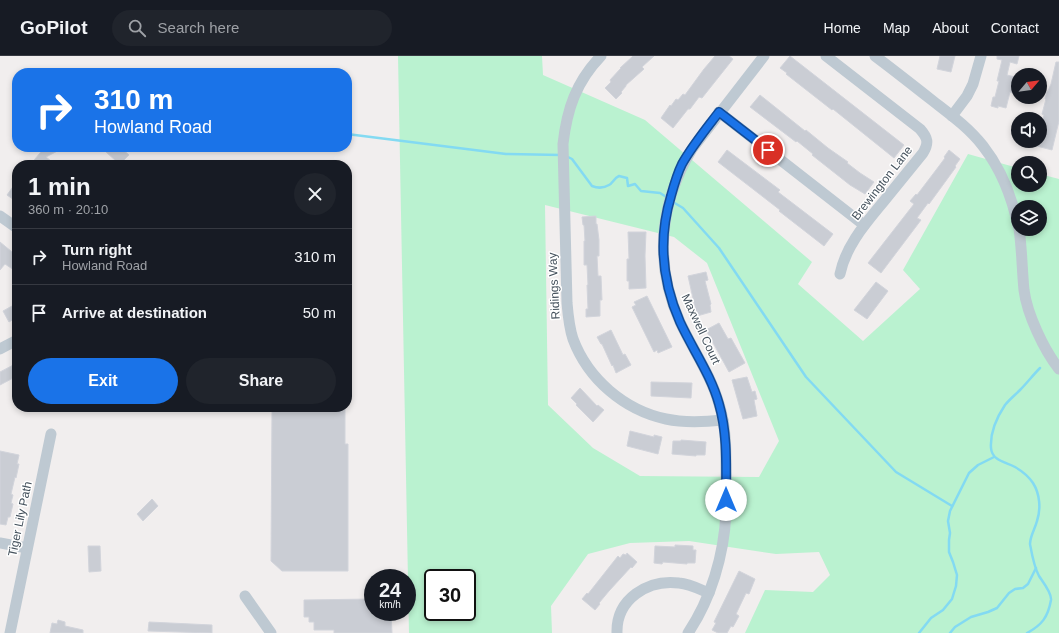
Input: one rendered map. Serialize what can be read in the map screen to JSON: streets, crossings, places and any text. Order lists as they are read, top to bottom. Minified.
{"streets":{"street":["Brewington Lane","Ridings Way","Maxwell Court","Tiger Lily Path"]},"crossings":[["Ridings Way","Maxwell Court"]],"north":"top right","page":{"header":"GoPilot","search":"Search here","nav":["Home","Map","About","Contact"],"turn":["310 m","Howland Road"],"heading":["1 min","360 m · 20:10"],"list":[{"name":"Turn right","note":"Howland Road","value":"310 m"},{"name":"Arrive at destination","value":"50 m"}],"buttons":["Exit","Share"],"speed":"24 km/h","limit":"30"}}
